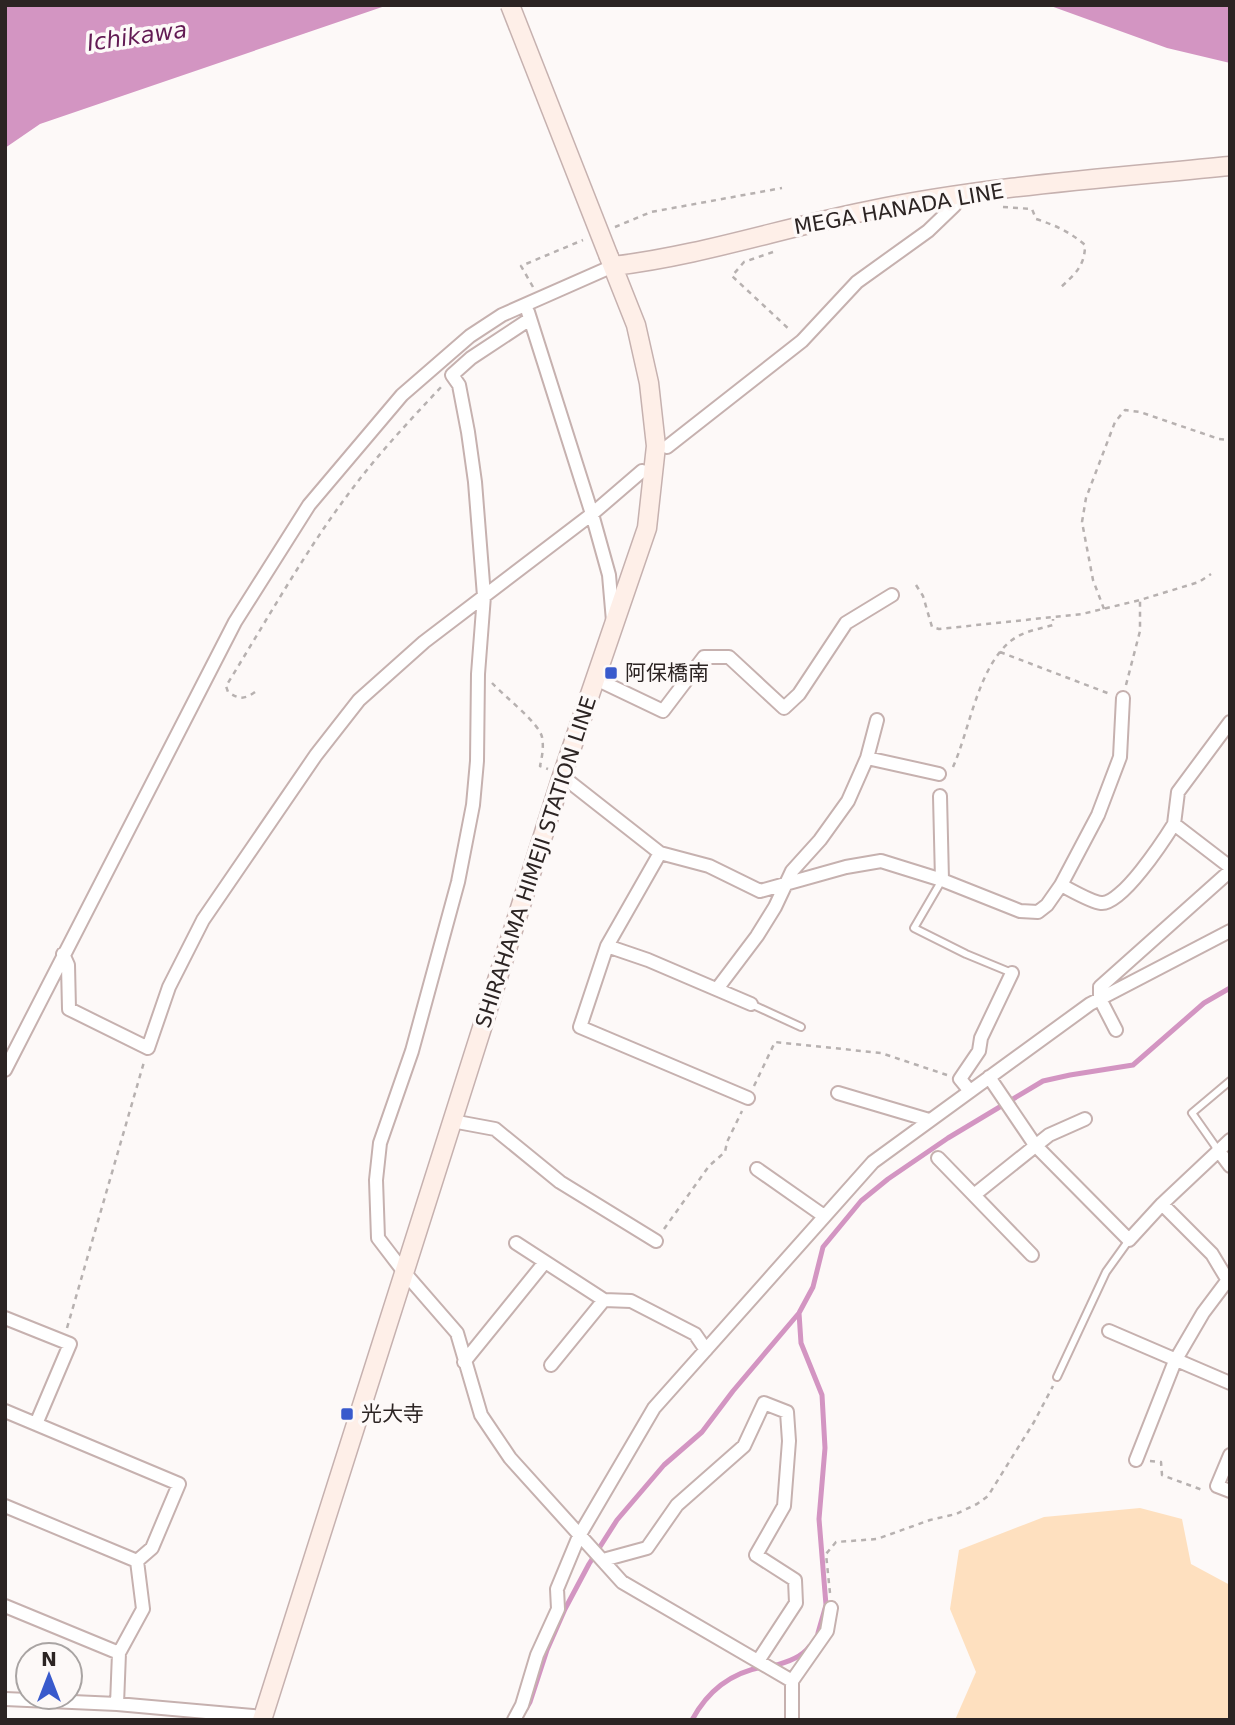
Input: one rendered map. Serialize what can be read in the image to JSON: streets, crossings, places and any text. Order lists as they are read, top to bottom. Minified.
{"streets":{"main road":["MEGA HANADA LINE","SHIRAHAMA HIMEJI STATION LINE"]},"crossings":[["MEGA HANADA LINE","SHIRAHAMA HIMEJI STATION LINE"]],"water":["Ichikawa"],"places":{"transit":["阿保橋南","光大寺"]},"north":"top"}
